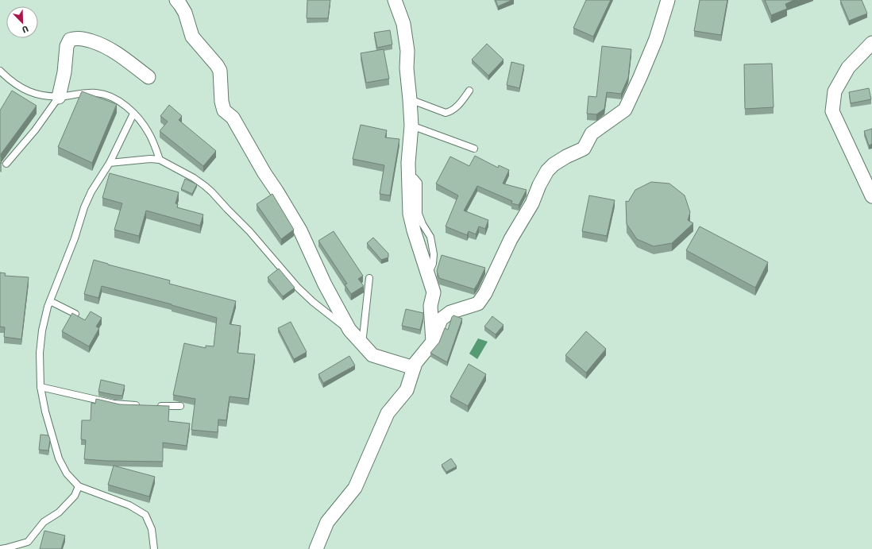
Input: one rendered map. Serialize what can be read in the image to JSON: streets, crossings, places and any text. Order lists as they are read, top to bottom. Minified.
{"north":"bottom right"}
